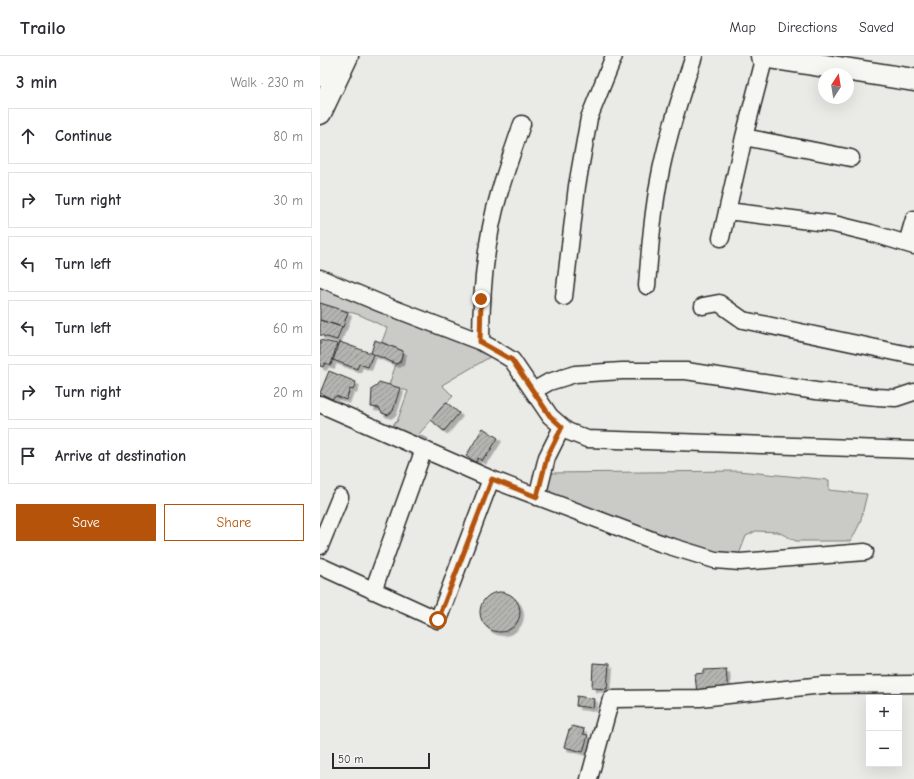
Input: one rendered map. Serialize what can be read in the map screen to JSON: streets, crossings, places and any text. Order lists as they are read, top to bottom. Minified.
{"scale_bar":"50 m","north":"top","page":{"header":"Trailo","nav":["Map","Directions","Saved"],"heading":["3 min","Walk · 230 m"],"list":[["Continue","80 m"],["Turn right","30 m"],["Turn left","40 m"],["Turn left","60 m"],["Turn right","20 m"],"Arrive at destination"],"buttons":["Save","Share"],"map_buttons":["+","−"],"scale":"50 m"}}
